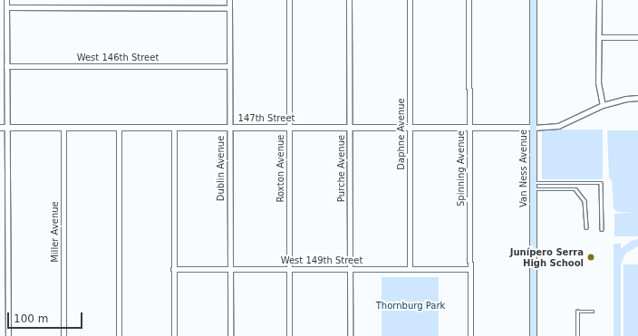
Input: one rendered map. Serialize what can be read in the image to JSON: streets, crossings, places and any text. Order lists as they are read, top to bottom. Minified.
{"streets":{"main road":["Van Ness Avenue"],"street":["West 146th Street","147th Street","Daphne Avenue","Dublin Avenue","Roxton Avenue","Purche Avenue","Spinning Avenue","Miller Avenue","West 149th Street"]},"crossings":[["West 146th Street","Dublin Avenue"],["147th Street","Daphne Avenue"],["147th Street","Dublin Avenue"],["147th Street","Roxton Avenue"],["147th Street","Purche Avenue"],["147th Street","Spinning Avenue"],["147th Street","Van Ness Avenue"],["147th Street","Miller Avenue"],["Daphne Avenue","West 149th Street"],["Dublin Avenue","West 149th Street"],["Roxton Avenue","West 149th Street"],["Purche Avenue","West 149th Street"],["Spinning Avenue","West 149th Street"]],"parks":["Thornburg Park"],"places":["Junípero Serra High School"],"scale_bar":"100 m"}
